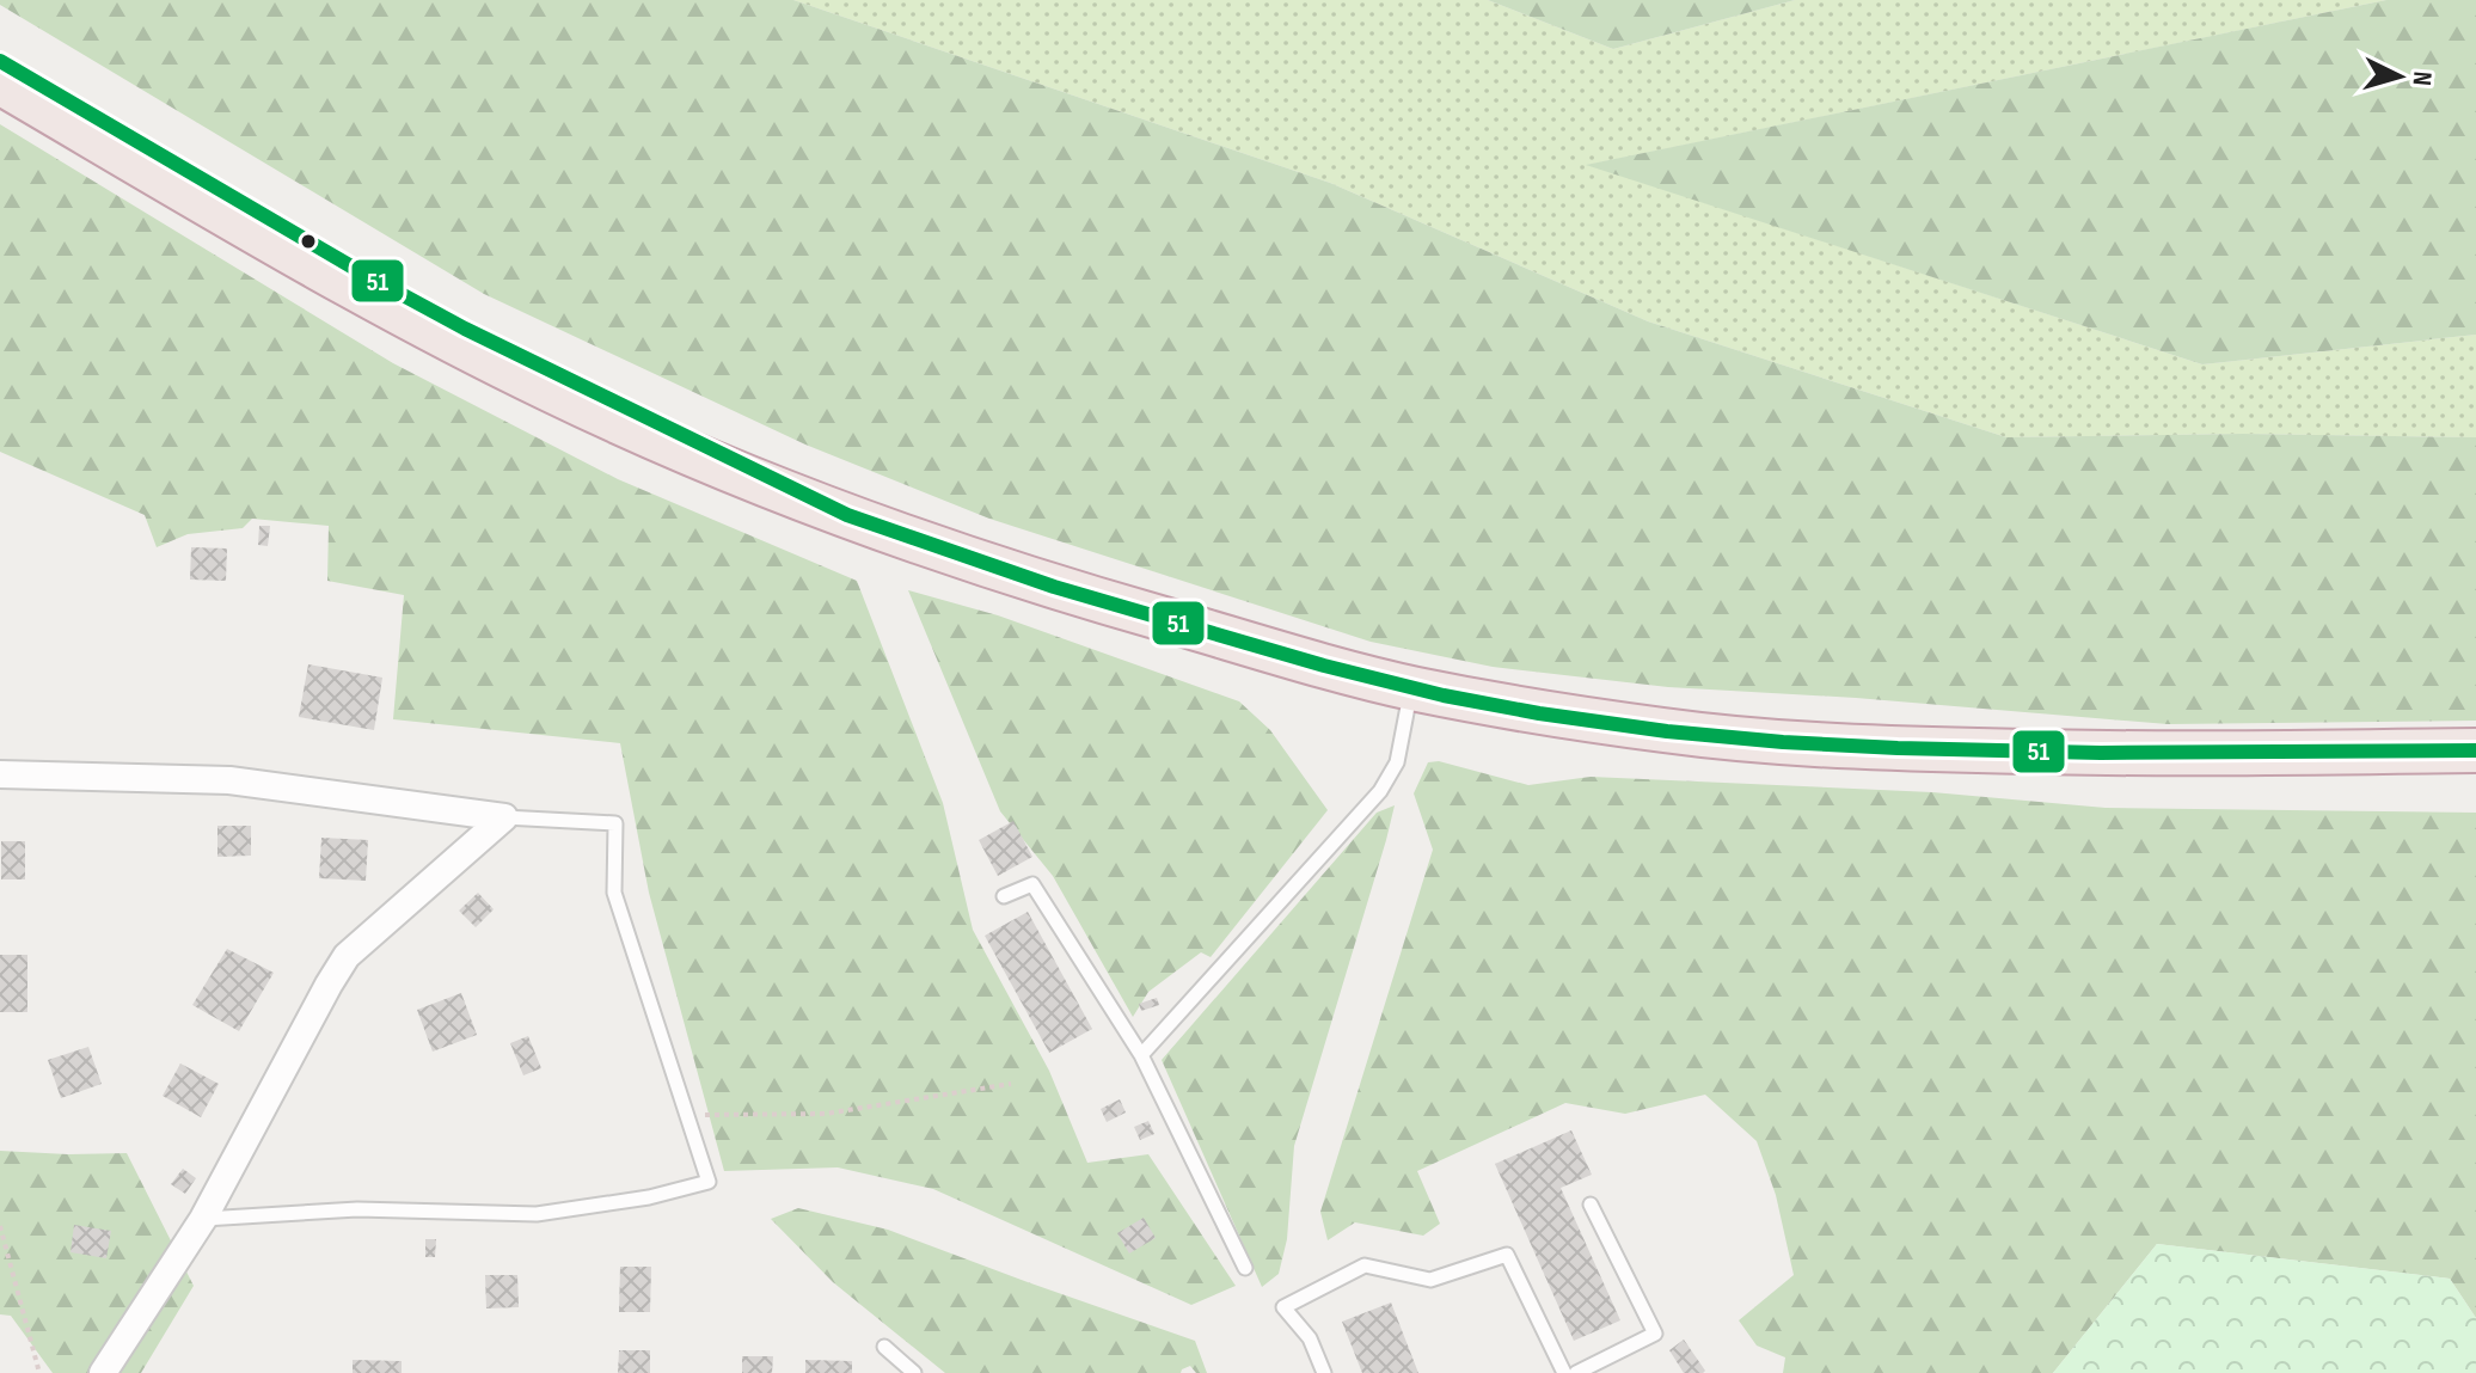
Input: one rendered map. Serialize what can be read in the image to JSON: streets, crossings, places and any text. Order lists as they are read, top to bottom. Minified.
{"lines":["transit line 51"],"north":"right"}
